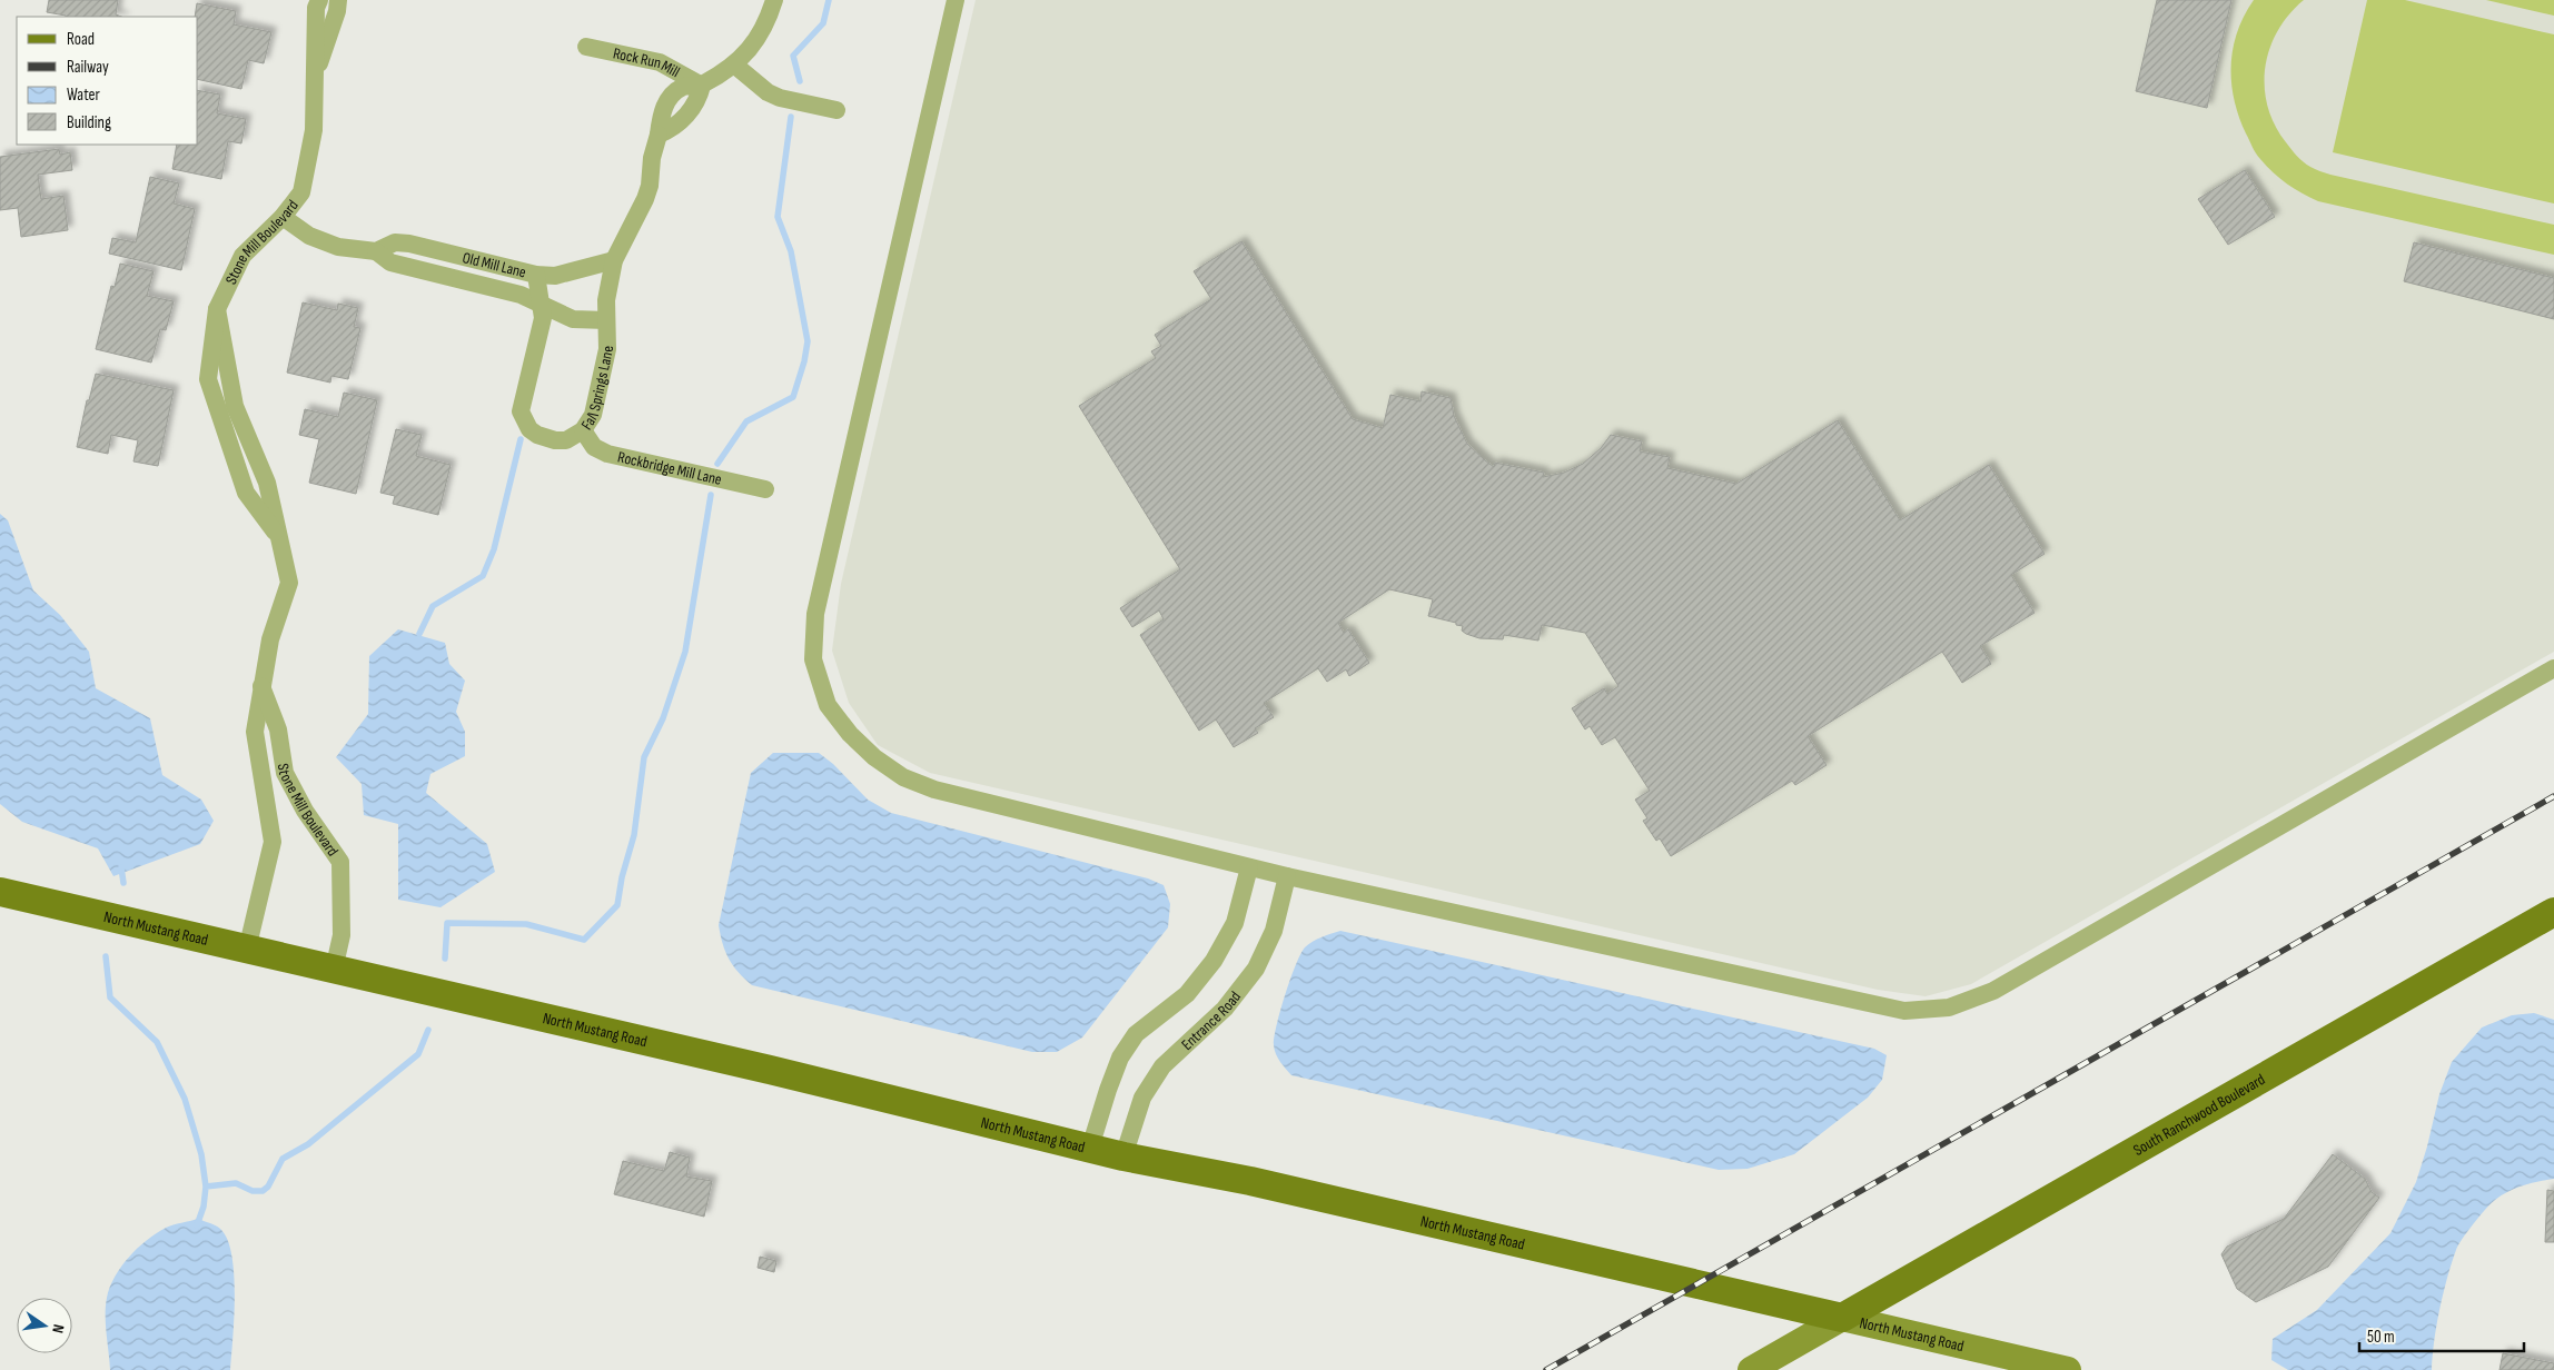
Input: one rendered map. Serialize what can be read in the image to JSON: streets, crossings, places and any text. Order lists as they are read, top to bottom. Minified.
{"streets":{"main road":["North Mustang Road","South Ranchwood Boulevard"],"street":["Rock Run Mill","Stone Mill Boulevard","Old Mill Lane","Fall Springs Lane","Rockbridge Mill Lane","Entrance Road"]},"crossings":[["Rock Run Mill","Fall Springs Lane"],["Stone Mill Boulevard","Old Mill Lane"],["Stone Mill Boulevard","North Mustang Road"],["Old Mill Lane","Fall Springs Lane"],["Fall Springs Lane","Rockbridge Mill Lane"],["North Mustang Road","Entrance Road"],["North Mustang Road","South Ranchwood Boulevard"]],"legend":["Road","Railway","Water","Building"],"scale_bar":"50 m","north":"right"}
